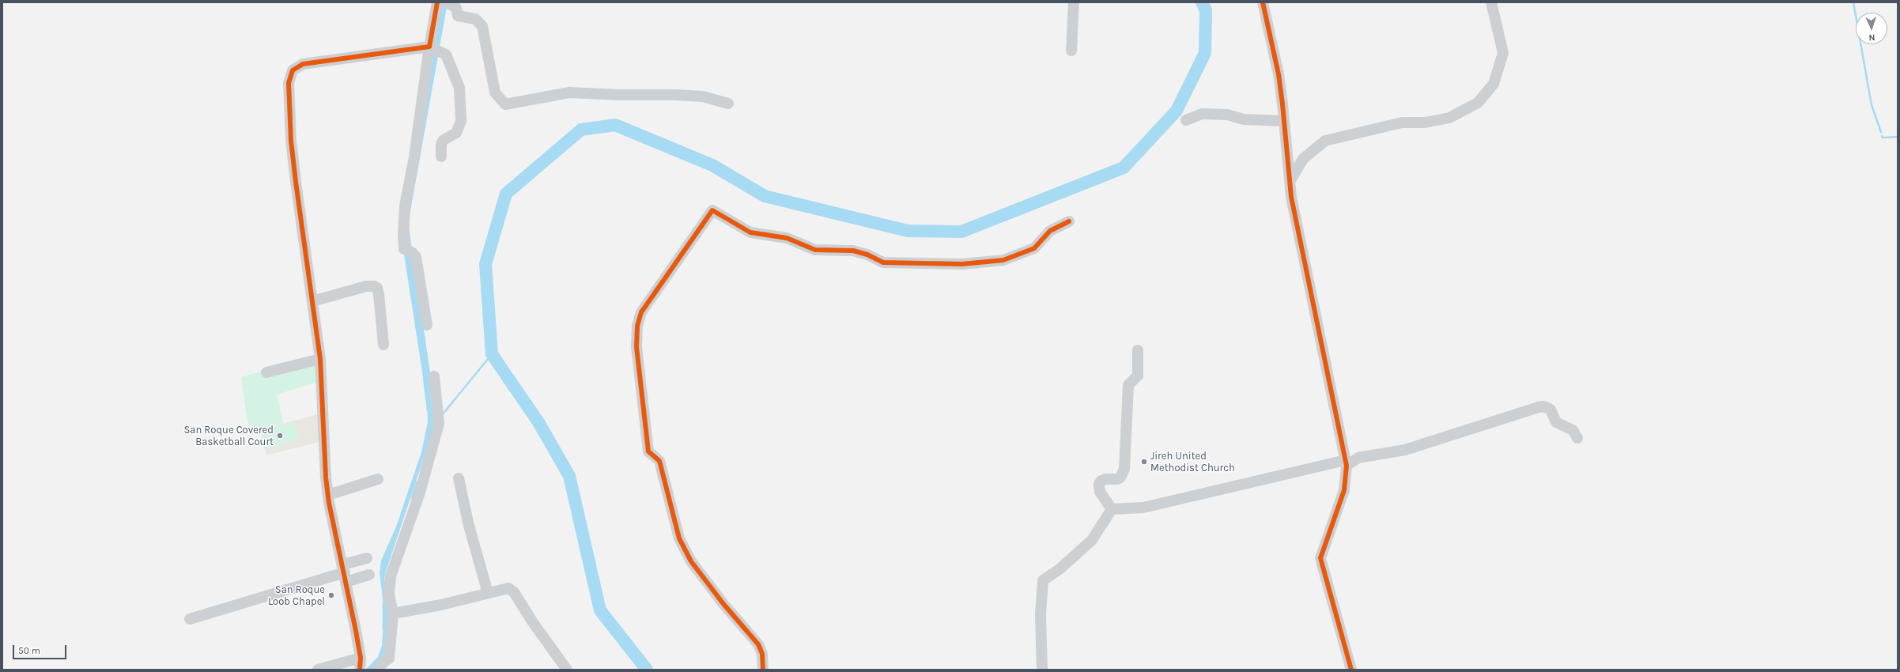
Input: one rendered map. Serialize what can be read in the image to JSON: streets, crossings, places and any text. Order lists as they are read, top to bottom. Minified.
{"places":["San Roque Covered Basketball Court","Jireh United Methodist Church","San Roque Loob Chapel"],"scale_bar":"50 m","north":"bottom"}
